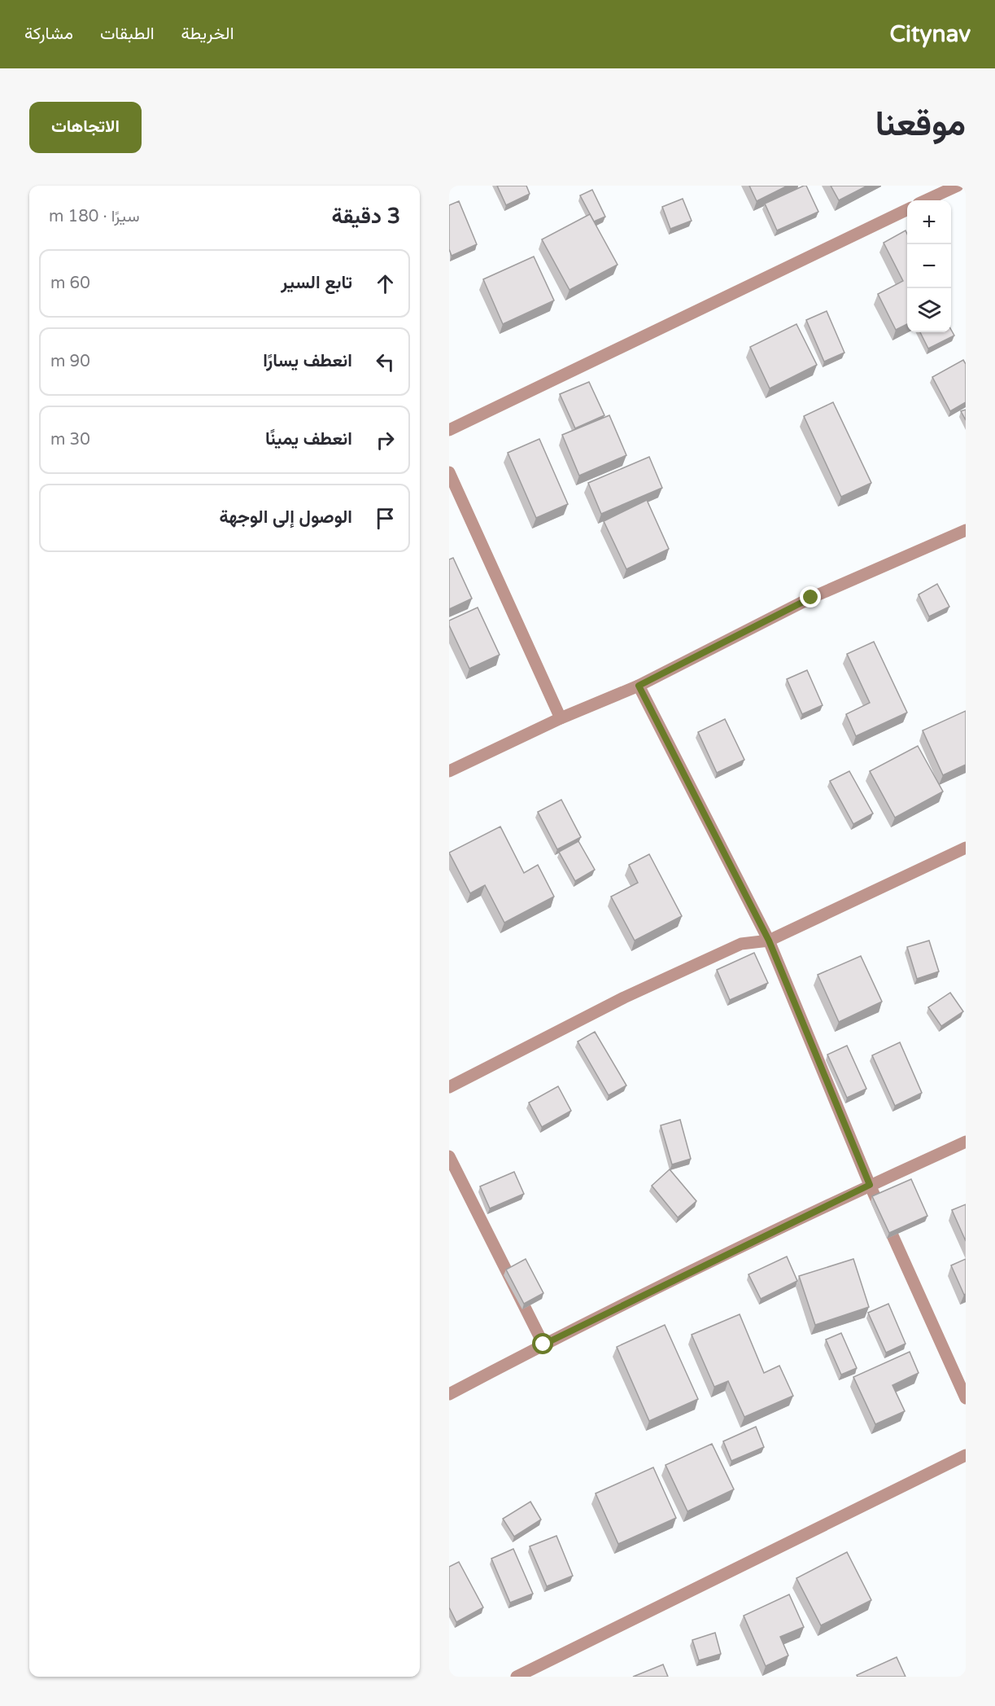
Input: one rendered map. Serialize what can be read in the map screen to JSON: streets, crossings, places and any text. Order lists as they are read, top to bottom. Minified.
{"page":{"header":"Citynav","nav":["الخريطة","الطبقات","مشاركة"],"title":"موقعنا","buttons":"الاتجاهات","heading":["3 دقيقة","سيرًا · 180 m"],"map_buttons":["+","−"],"list":[["تابع السير","60 m"],["انعطف يسارًا","90 m"],["انعطف يمينًا","30 m"],"الوصول إلى الوجهة"]}}
